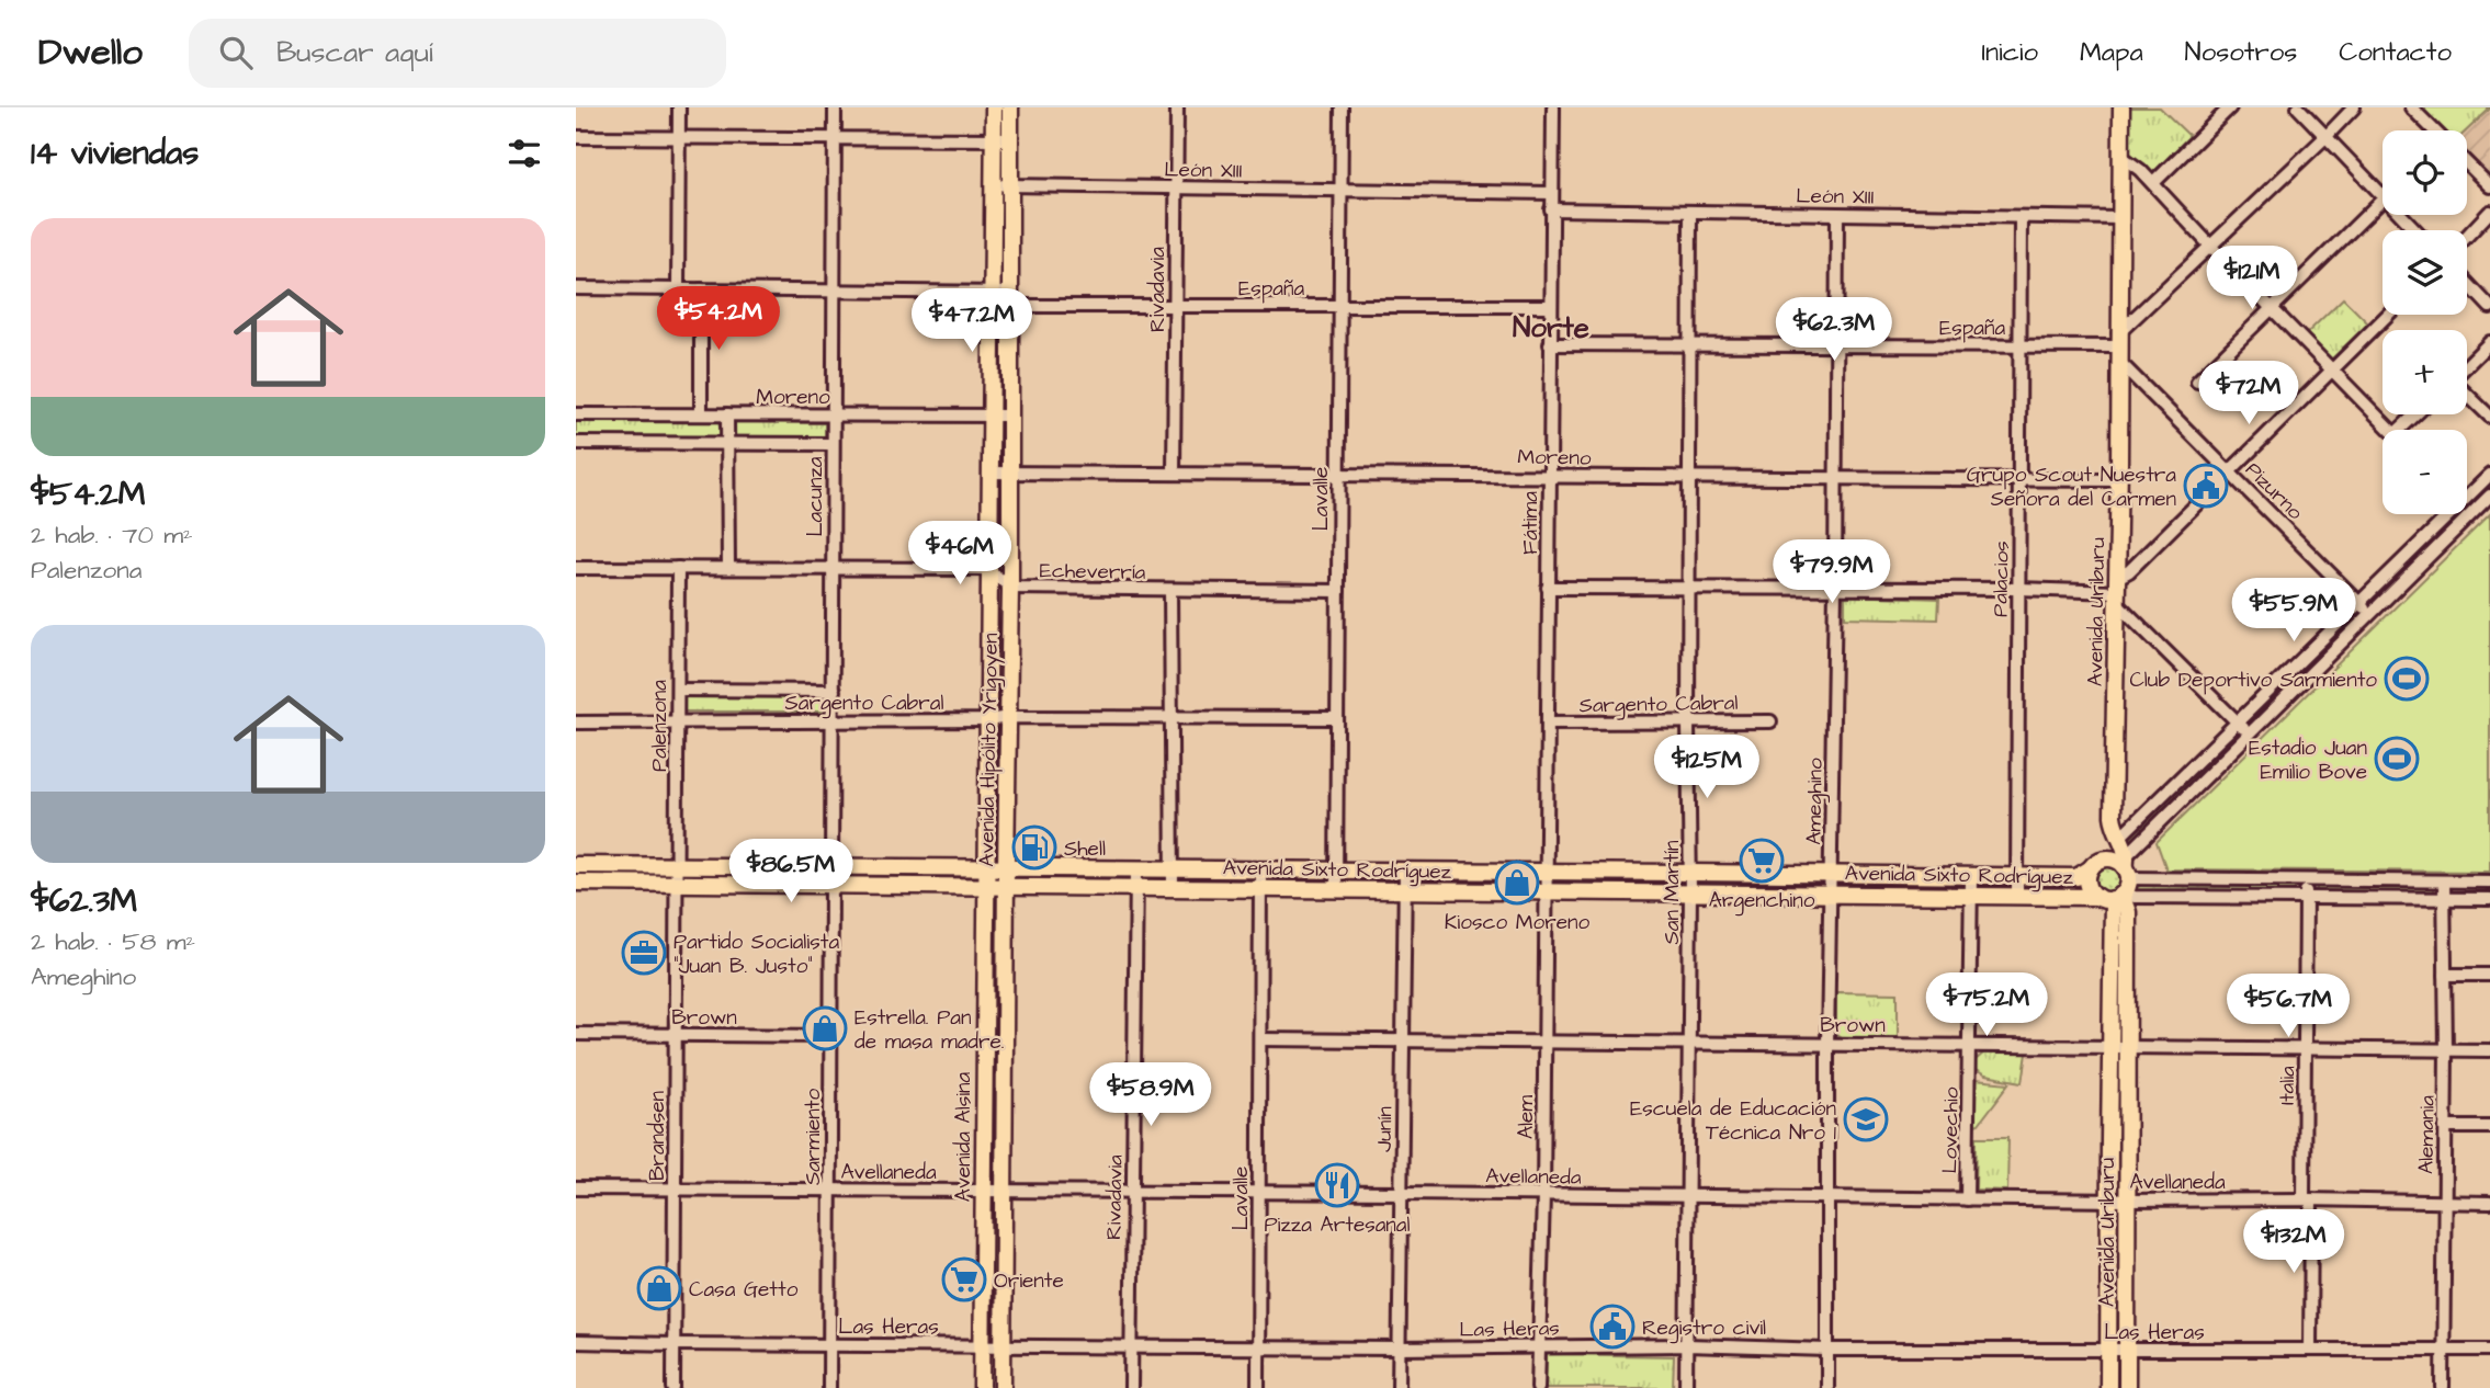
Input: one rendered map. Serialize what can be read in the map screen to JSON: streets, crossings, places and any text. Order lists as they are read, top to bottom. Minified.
{"streets":{"main road":["Avenida Uriburu","Avenida Hipólito Yrigoyen","Avenida Sixto Rodríguez","Avenida Alsina"],"street":["León XIII","España","Rivadavia","Moreno","Pizurno","Lacunza","Lavalle","Fátima","Echeverría","Palacios","Sargento Cabral","Palenzona","Ameghino","San Martín","Brown","Italia","Alem","Junín","Lovechio","Alemania","Brandsen","Sarmiento","Avellaneda","Las Heras"]},"crossings":[["León XIII","Rivadavia"],["León XIII","Lavalle"],["León XIII","Fátima"],["León XIII","Palacios"],["León XIII","Avenida Uriburu"],["León XIII","Avenida Hipólito Yrigoyen"],["León XIII","Ameghino"],["León XIII","San Martín"],["España","Rivadavia"],["España","Pizurno"],["España","Lacunza"],["España","Lavalle"],["España","Fátima"],["España","Palacios"],["España","Avenida Uriburu"],["España","Avenida Hipólito Yrigoyen"],["España","Ameghino"],["España","San Martín"],["Rivadavia","Moreno"],["Rivadavia","Avenida Sixto Rodríguez"],["Rivadavia","Avellaneda"],["Rivadavia","Las Heras"],["Moreno","Lacunza"],["Moreno","Lavalle"],["Moreno","Fátima"],["Moreno","Palacios"],["Moreno","Avenida Uriburu"],["Moreno","Avenida Hipólito Yrigoyen"],["Moreno","Ameghino"],["Moreno","San Martín"],["Pizurno","Avenida Uriburu"],["Lacunza","Sargento Cabral"],["Lacunza","Avenida Sixto Rodríguez"],["Lacunza","Sarmiento"],["Lavalle","Echeverría"],["Lavalle","Sargento Cabral"],["Lavalle","Avenida Sixto Rodríguez"],["Lavalle","Brown"],["Lavalle","Avellaneda"],["Lavalle","Las Heras"],["Fátima","Sargento Cabral"],["Fátima","Avenida Sixto Rodríguez"],["Fátima","Alem"],["Echeverría","Avenida Hipólito Yrigoyen"],["Palacios","Avenida Sixto Rodríguez"],["Avenida Uriburu","Avenida Sixto Rodríguez"],["Avenida Uriburu","Brown"],["Avenida Uriburu","Avellaneda"],["Avenida Uriburu","Las Heras"],["Sargento Cabral","Palenzona"],["Sargento Cabral","Avenida Hipólito Yrigoyen"],["Sargento Cabral","San Martín"],["Palenzona","Avenida Sixto Rodríguez"],["Palenzona","Brandsen"],["Avenida Hipólito Yrigoyen","Avenida Sixto Rodríguez"],["Avenida Hipólito Yrigoyen","Avenida Alsina"],["Ameghino","Avenida Sixto Rodríguez"],["Ameghino","Brown"],["Ameghino","Avellaneda"],["Ameghino","Las Heras"],["Avenida Sixto Rodríguez","San Martín"],["Avenida Sixto Rodríguez","Italia"],["Avenida Sixto Rodríguez","Alem"],["Avenida Sixto Rodríguez","Junín"],["Avenida Sixto Rodríguez","Lovechio"],["Avenida Sixto Rodríguez","Alemania"],["Avenida Sixto Rodríguez","Brandsen"],["Avenida Sixto Rodríguez","Sarmiento"],["Avenida Sixto Rodríguez","Avenida Alsina"],["San Martín","Brown"],["San Martín","Avellaneda"],["San Martín","Las Heras"],["Brown","Italia"],["Brown","Alem"],["Brown","Junín"],["Brown","Lovechio"],["Brown","Alemania"],["Brown","Brandsen"],["Brown","Sarmiento"],["Italia","Avellaneda"],["Italia","Las Heras"],["Alem","Avellaneda"],["Alem","Las Heras"],["Junín","Avellaneda"],["Junín","Las Heras"],["Lovechio","Avellaneda"],["Alemania","Avellaneda"],["Alemania","Las Heras"],["Brandsen","Avellaneda"],["Brandsen","Las Heras"],["Sarmiento","Avellaneda"],["Sarmiento","Las Heras"],["Avenida Alsina","Avellaneda"],["Avenida Alsina","Las Heras"]],"districts":["Norte"],"places":{"public building":["Grupo Scout Nuestra Señora del Carmen","Registro civil"],"sports":["Club Deportivo Sarmiento","Estadio Juan Emilio Bove"],"fuel station":["Shell"],"supermarket":["Argenchino","Oriente"],"shop":["Kiosco Moreno","Estrella. Pan de masa madre.","Casa Getto"],"office":["Partido Socialista \"Juan B. Justo\""],"school or university":["Escuela de Educación Técnica Nro 1"],"restaurant":["Pizza Artesanal"]},"page":{"header":"Dwello","search":"Buscar aquí","nav":["Inicio","Mapa","Nosotros","Contacto"],"heading":"14 viviendas","map_buttons":["+","−"],"list":[{"name":"$54.2M","note":"2 hab. · 70 m² · Palenzona"},{"name":"$62.3M","note":"2 hab. · 58 m² · Ameghino"}],"price":["$121M","$54.2M","$47.2M","$62.3M","$72M","$46M","$79.9M","$55.9M","$125M","$86.5M","$75.2M","$56.7M","$58.9M","$132M"]}}
